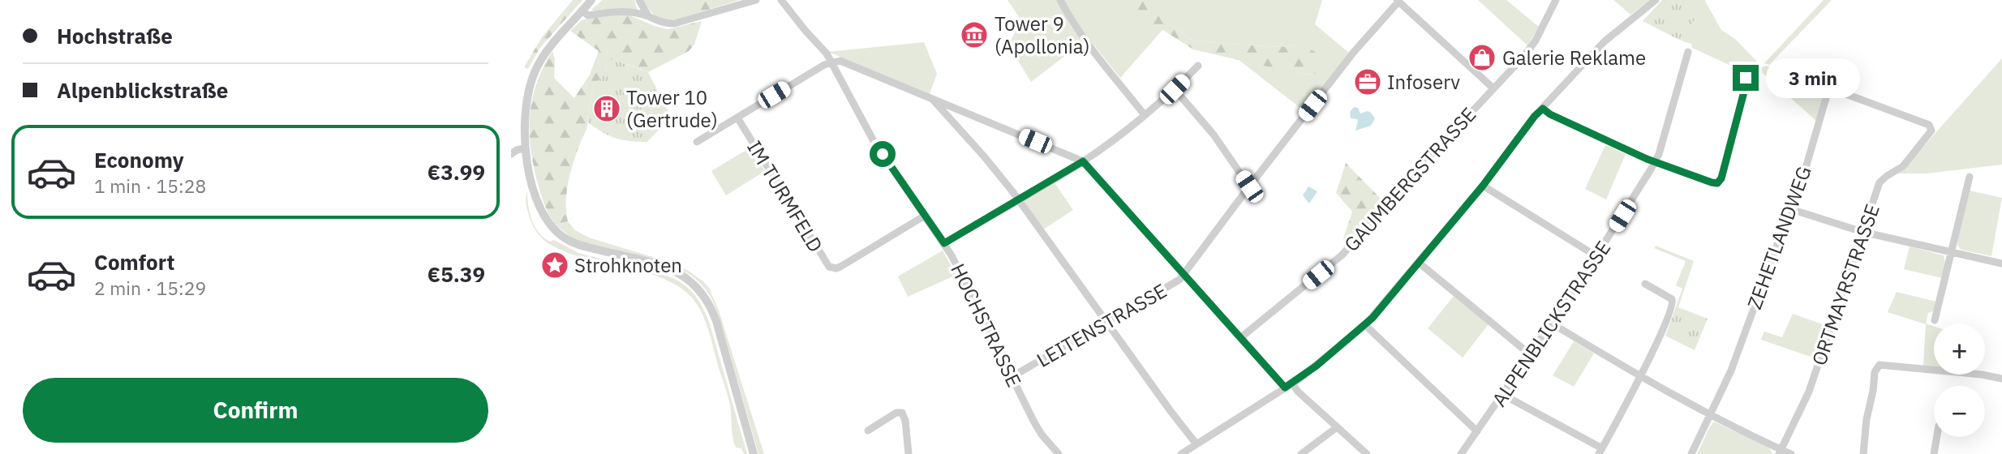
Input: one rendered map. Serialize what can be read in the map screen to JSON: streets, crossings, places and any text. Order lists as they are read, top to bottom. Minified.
{"streets":{"street":["GAUMBERGSTRASSE","IM TURMFELD","ZEHETLANDWEG","ORTMAYRSTRASSE","ALPENBLICKSTRASSE","HOCHSTRASSE","LEITENSTRASSE"]},"crossings":[["IM TURMFELD","HOCHSTRASSE"],["ZEHETLANDWEG","ORTMAYRSTRASSE"],["HOCHSTRASSE","LEITENSTRASSE"]],"places":{"museum":["Tower 9 (Apollonia)"],"shop":["Galerie Reklame"],"office":["Infoserv"],"building":["Tower 10 (Gertrude)"],"place":["Strohknoten"]},"page":{"banner":["Hochstraße","Alpenblickstraße"],"bubble":"3 min","list":[{"name":"Economy","note":"1 min · 15:28","value":"€3.99"},{"name":"Comfort","note":"2 min · 15:29","value":"€5.39"}],"map_buttons":["+","−"],"buttons":"Confirm"}}
